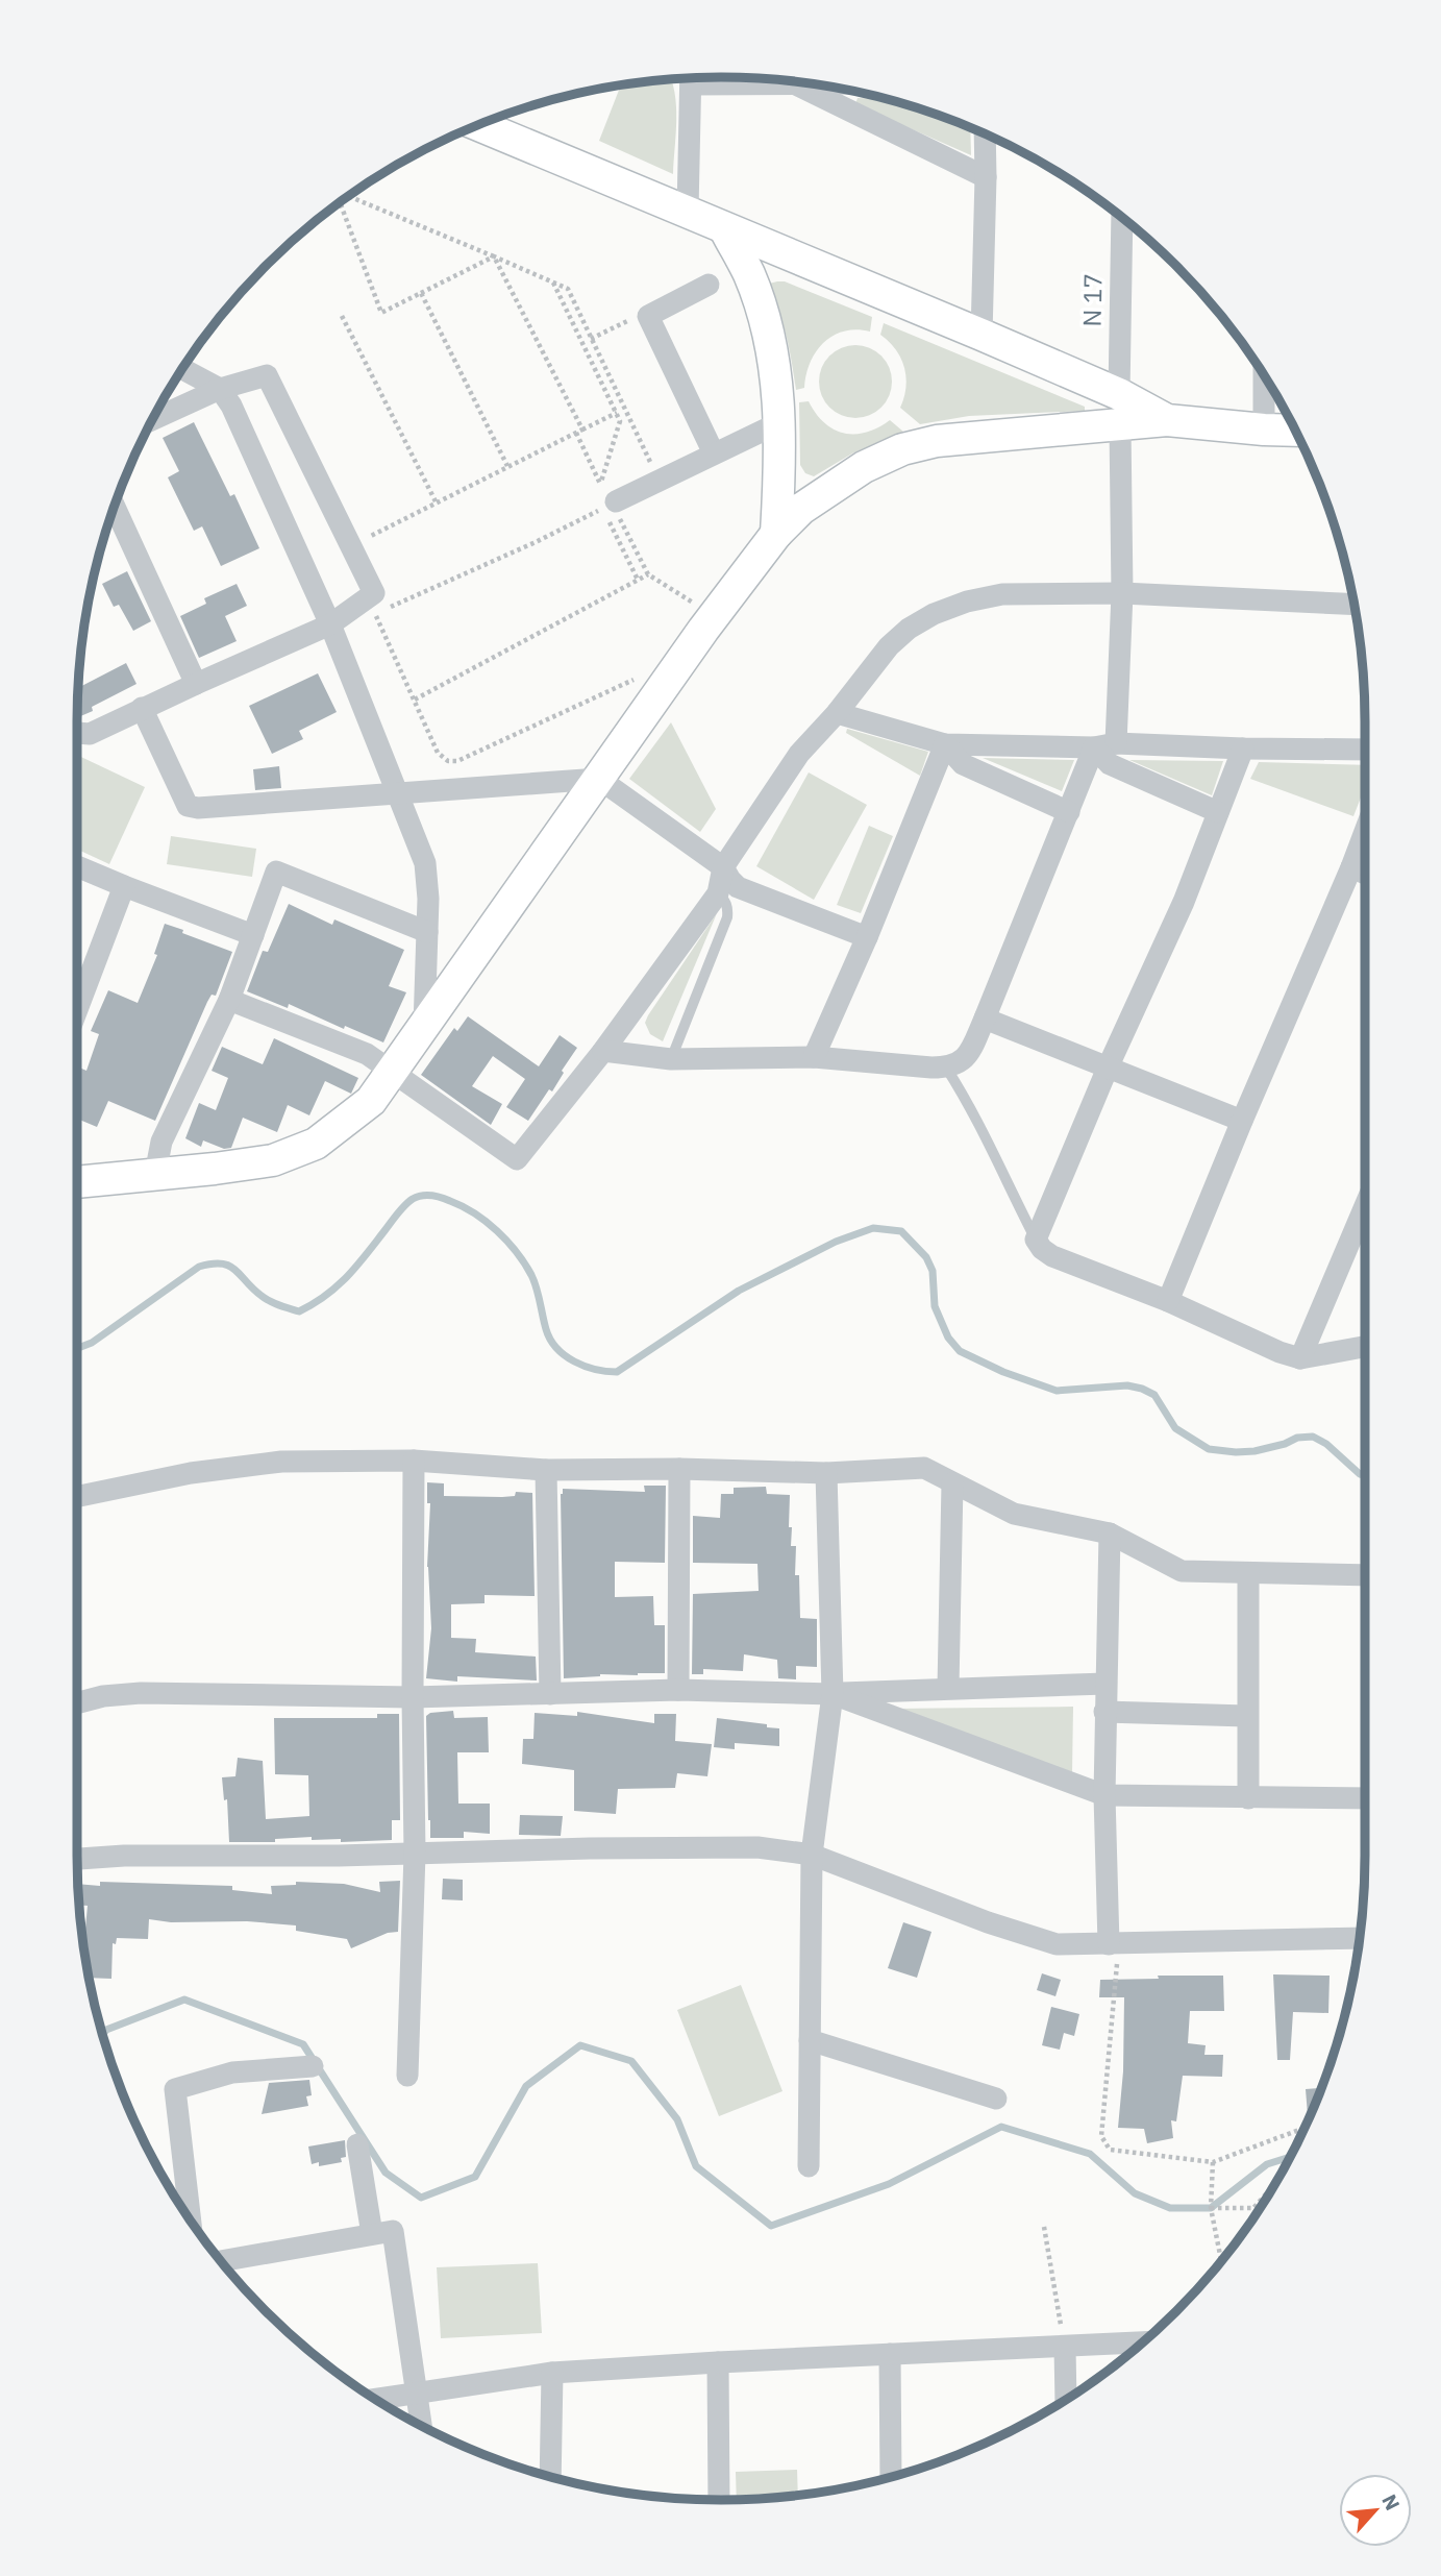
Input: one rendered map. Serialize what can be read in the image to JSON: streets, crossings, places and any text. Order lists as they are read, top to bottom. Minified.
{"streets":{"street":["N 17"]},"north":"top right"}
